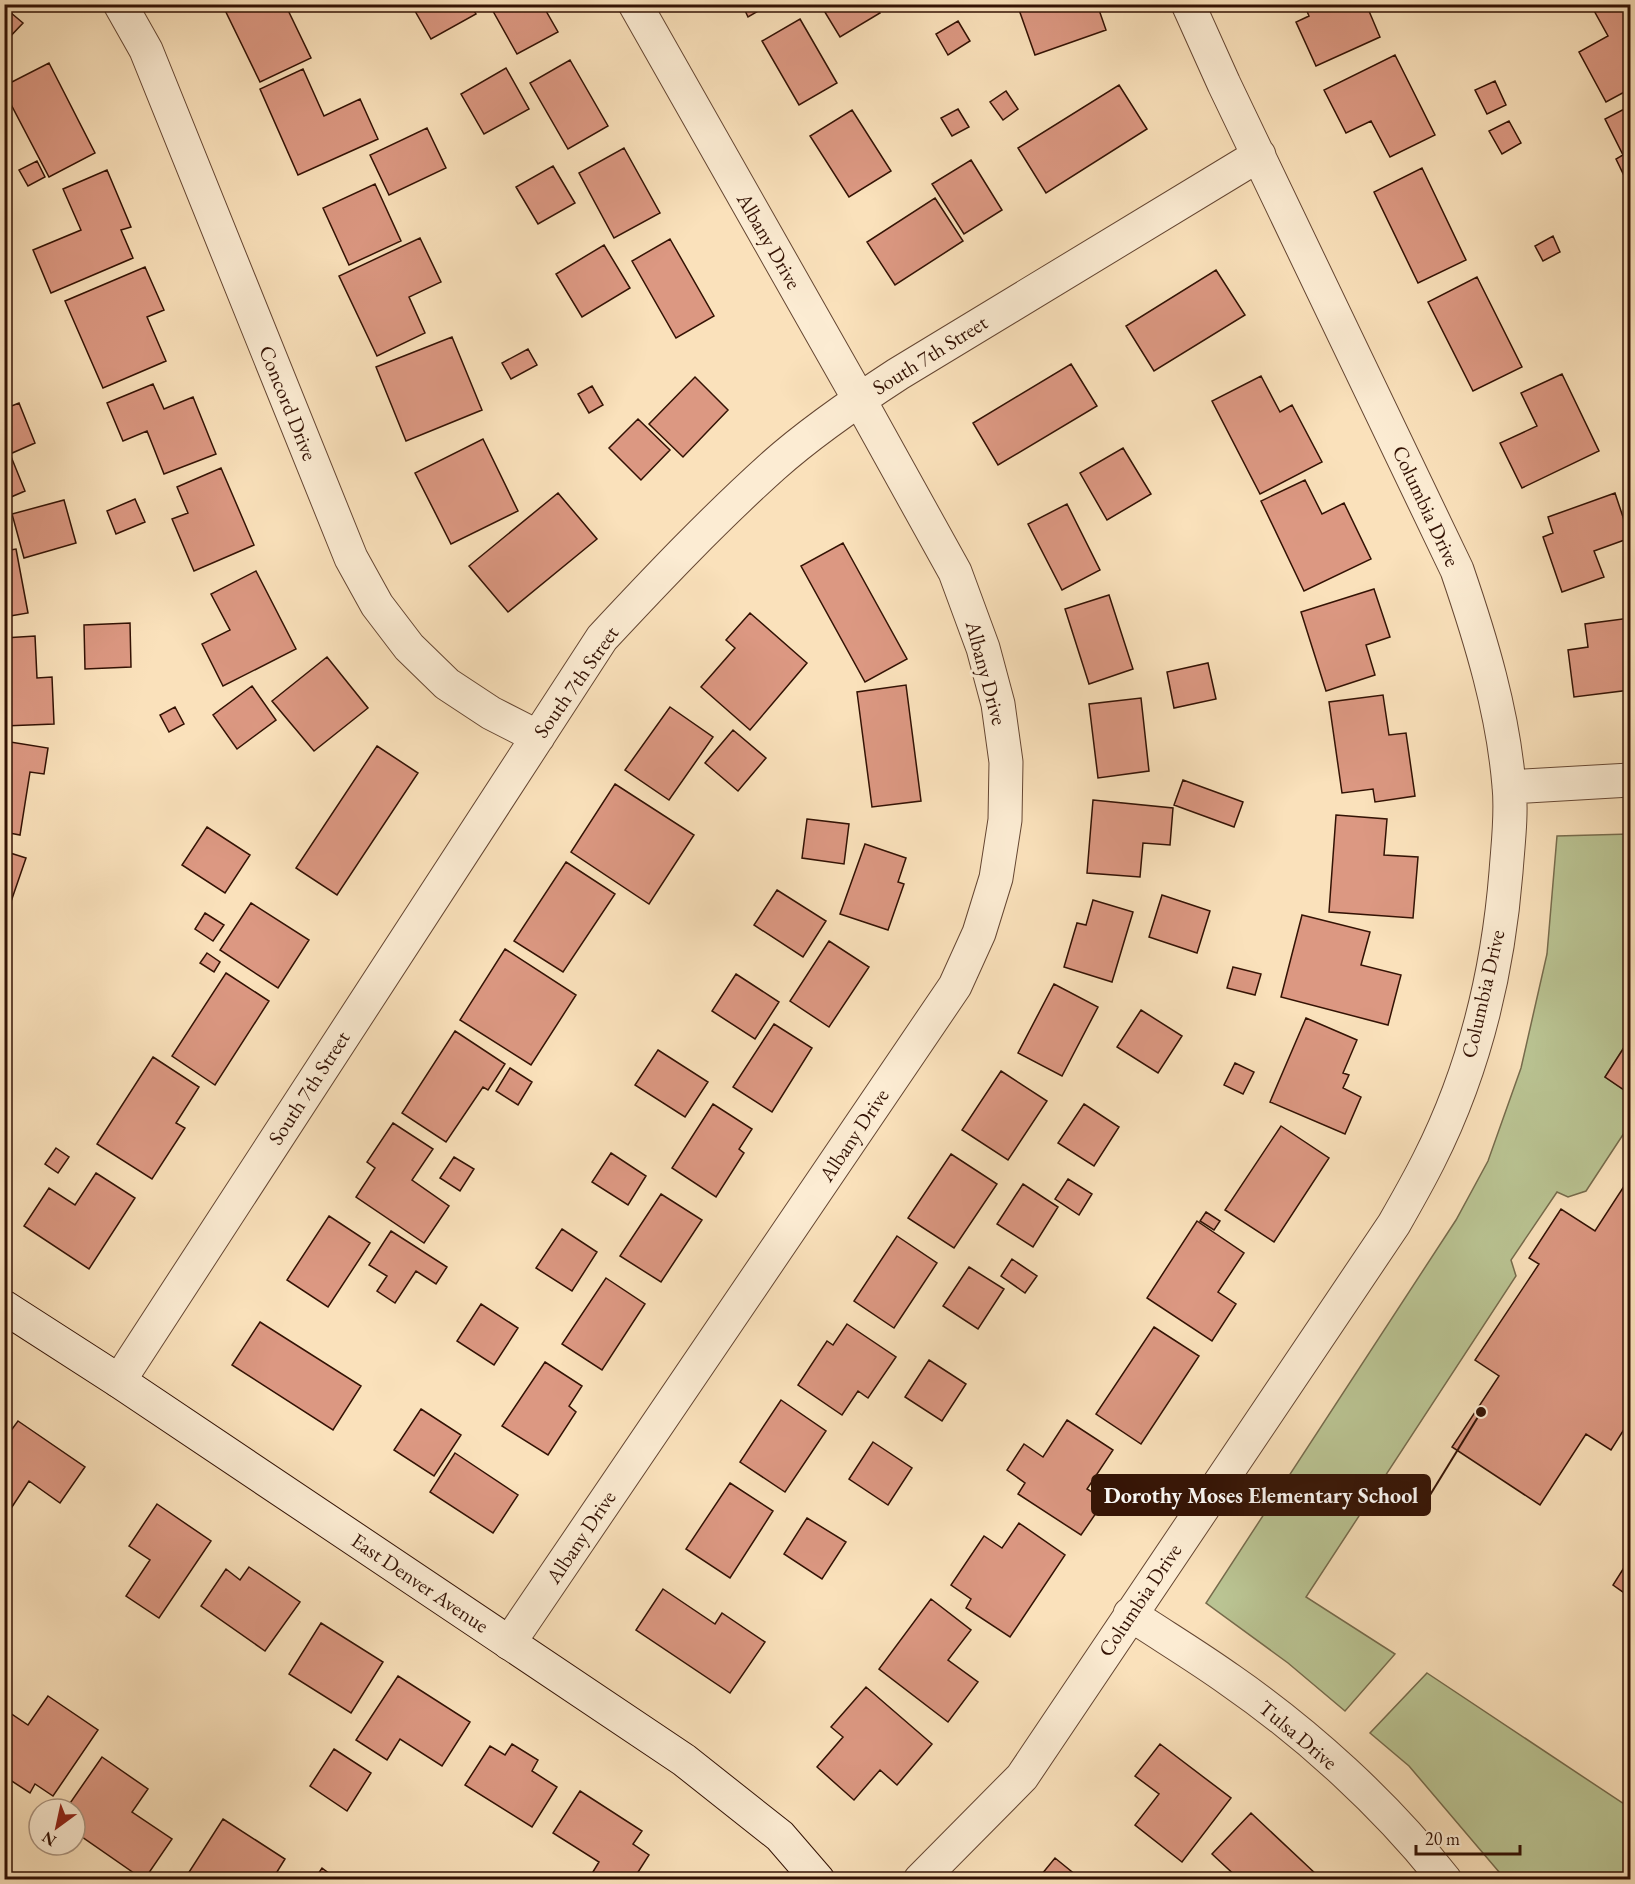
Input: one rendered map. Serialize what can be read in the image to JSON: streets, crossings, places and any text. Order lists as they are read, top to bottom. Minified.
{"streets":{"street":["Albany Drive","South 7th Street","Concord Drive","Columbia Drive","East Denver Avenue","Tulsa Drive"]},"crossings":[["Albany Drive","South 7th Street"],["Albany Drive","East Denver Avenue"],["South 7th Street","Concord Drive"],["South 7th Street","Columbia Drive"],["South 7th Street","East Denver Avenue"],["Columbia Drive","Tulsa Drive"]],"places":["Dorothy Moses Elementary School"],"scale_bar":"20 m","north":"bottom left"}
